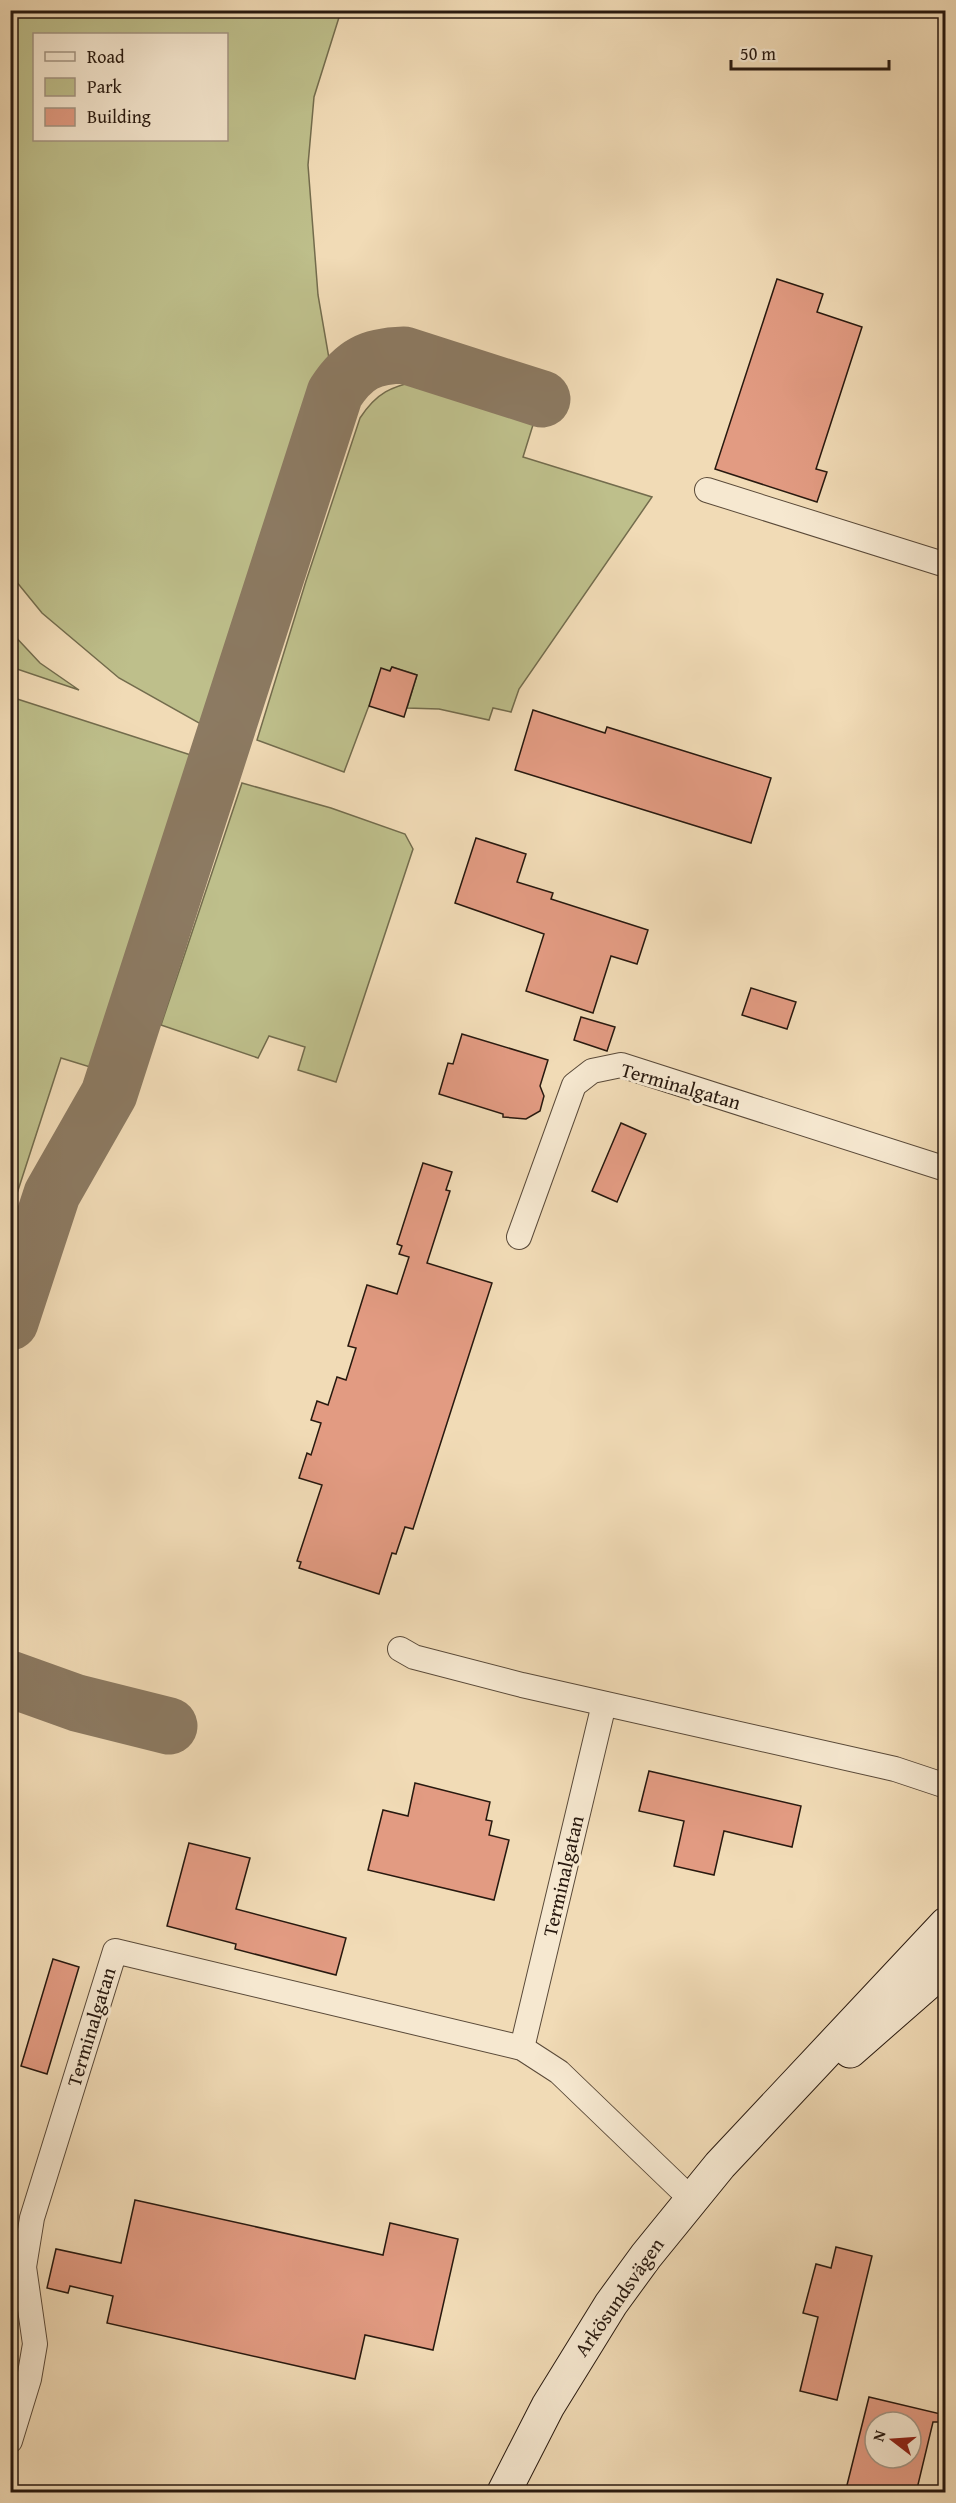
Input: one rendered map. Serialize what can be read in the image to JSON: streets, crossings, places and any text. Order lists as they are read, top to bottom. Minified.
{"streets":{"main road":["Arkösundsvägen"],"street":["Terminalgatan"]},"crossings":[["Terminalgatan","Arkösundsvägen"]],"legend":["Road","Park","Building"],"scale_bar":"50 m","north":"left"}
